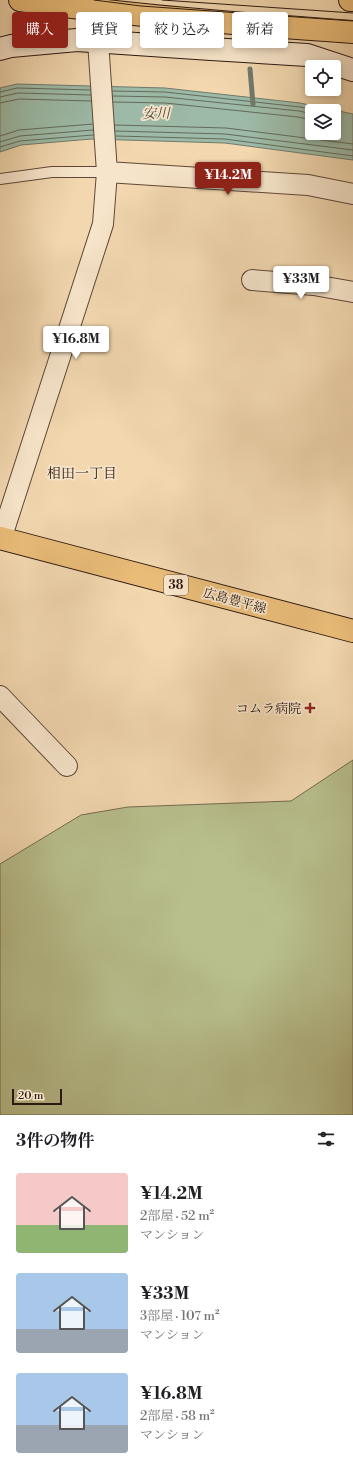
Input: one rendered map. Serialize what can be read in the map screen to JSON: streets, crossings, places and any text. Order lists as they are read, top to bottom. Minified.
{"streets":{"main road":["38","広島豊平線"]},"districts":["相田一丁目"],"water":["安川"],"places":{"health":["コムラ病院"]},"scale_bar":"20 m","page":{"chip":["購入","賃貸","絞り込み","新着"],"price":["¥14.2M","¥33M","¥16.8M"],"scale":"20 m","heading":"3件の物件","list":[{"name":"¥14.2M","note":"2部屋 · 52 m² · マンション"},{"name":"¥33M","note":"3部屋 · 107 m² · マンション"},{"name":"¥16.8M","note":"2部屋 · 58 m² · マンション"}]}}
